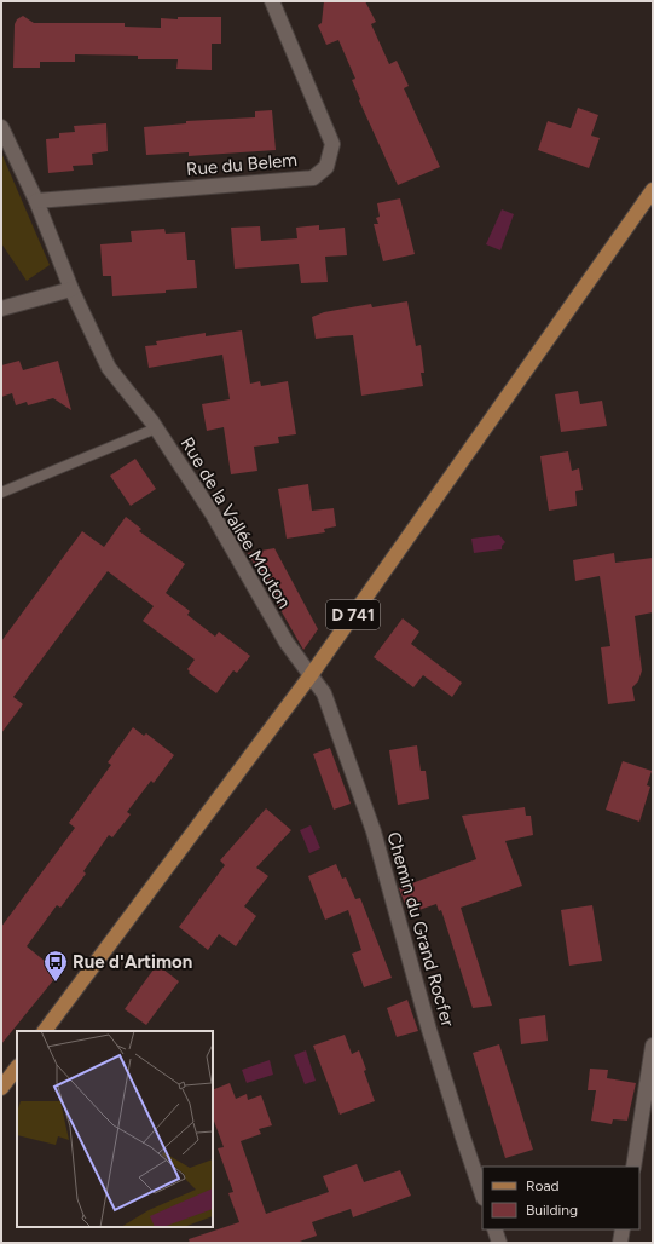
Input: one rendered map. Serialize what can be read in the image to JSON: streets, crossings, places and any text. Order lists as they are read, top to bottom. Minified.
{"streets":{"main road":["D 741"],"street":["Rue du Belem","Rue de la Vallée Mouton","Chemin du Grand Rocfer"]},"crossings":[["Rue du Belem","Rue de la Vallée Mouton"],["Rue de la Vallée Mouton","D 741"],["Rue de la Vallée Mouton","Chemin du Grand Rocfer"],["D 741","Chemin du Grand Rocfer"]],"places":{"bus stop":["Rue d'Artimon"]},"legend":["Road","Building"]}
